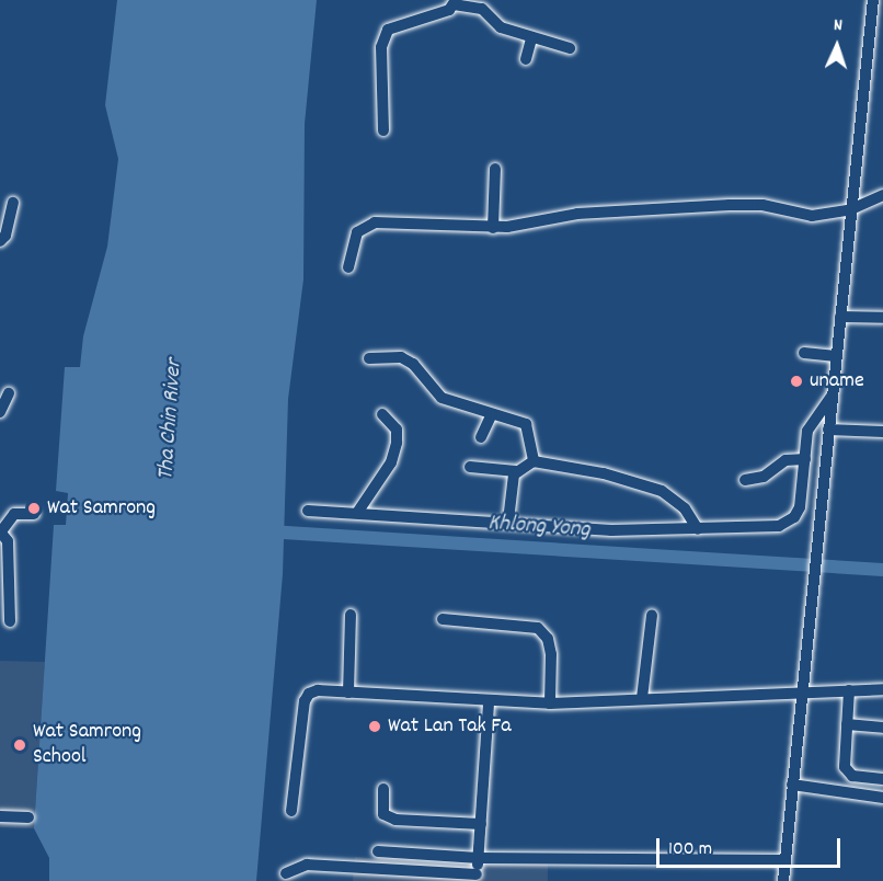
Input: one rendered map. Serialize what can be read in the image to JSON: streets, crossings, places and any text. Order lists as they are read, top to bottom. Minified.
{"water":["Tha Chin River","Khlong Yong"],"places":["uname","Wat Samrong","Wat Lan Tak Fa","Wat Samrong School"],"scale_bar":"100 m","north":"top"}
